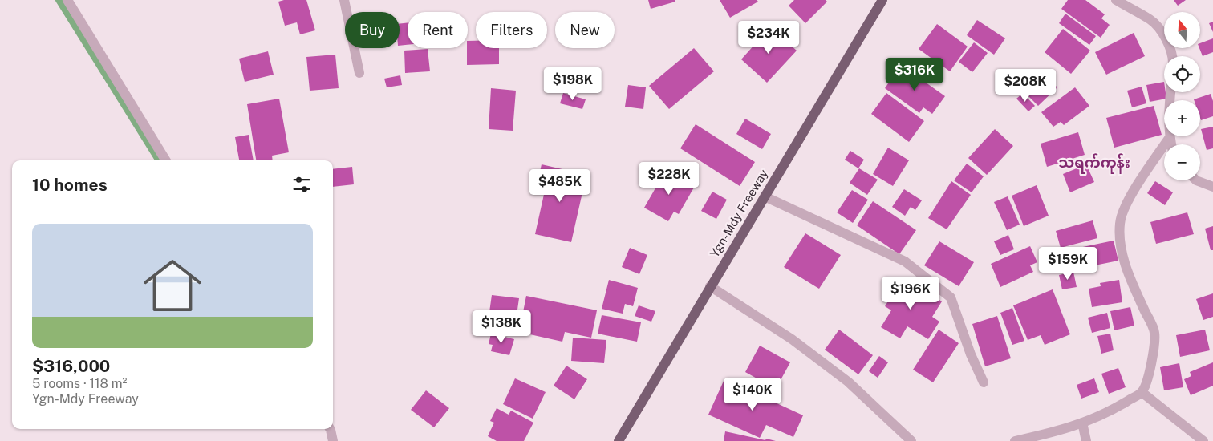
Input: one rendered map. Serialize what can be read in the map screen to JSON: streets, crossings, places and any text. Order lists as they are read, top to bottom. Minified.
{"streets":{"main road":["Ygn-Mdy Freeway"]},"districts":["သရက်ကုန်း"],"north":"top","page":{"map_buttons":["+","−"],"chip":["Buy","Rent","Filters","New"],"price":["$234K","$316K","$198K","$208K","$228K","$485K","$159K","$196K","$138K","$140K"],"heading":"10 homes","list":[{"name":"$316,000","note":"5 rooms · 118 m² · Ygn-Mdy Freeway"}]}}
